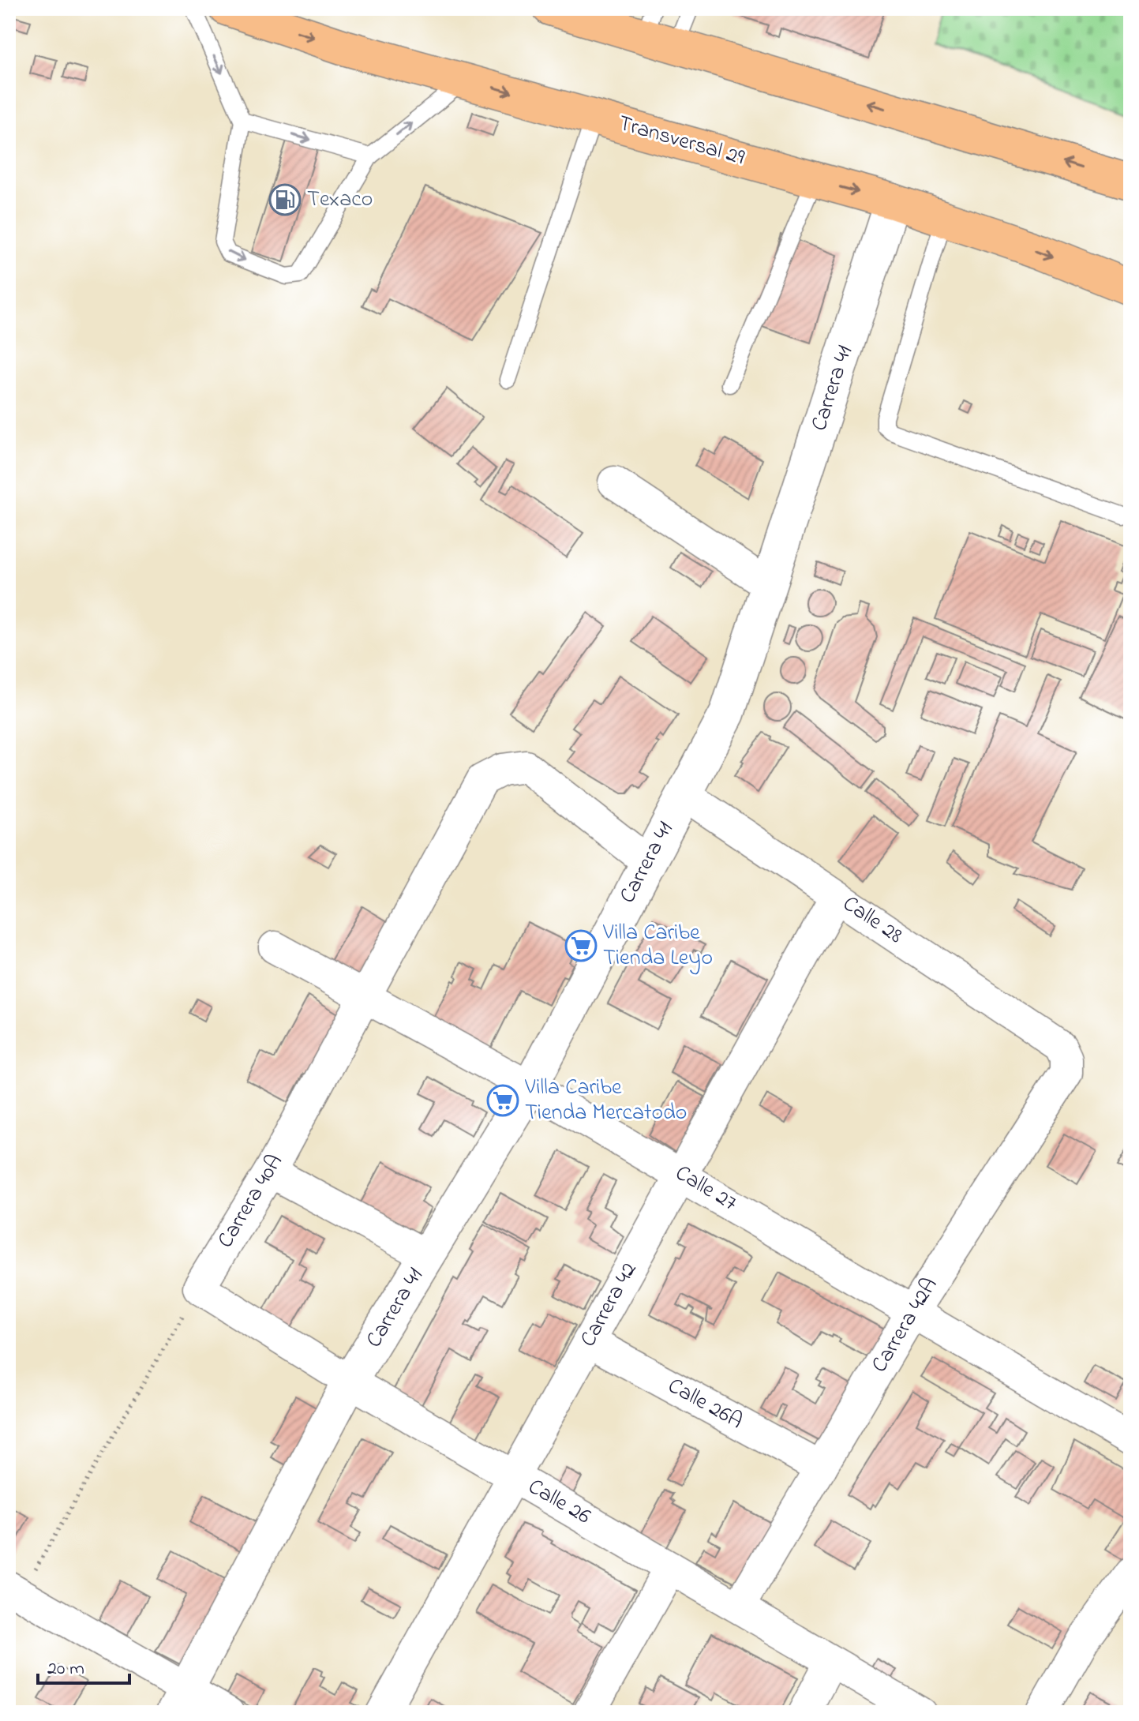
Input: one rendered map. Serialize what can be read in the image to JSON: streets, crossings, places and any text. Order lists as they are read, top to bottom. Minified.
{"streets":{"highway":["Transversal 29"],"street":["Carrera 41","Calle 28","Calle 27","Carrera 40A","Carrera 42","Carrera 42A","Calle 26A","Calle 26"]},"crossings":[["Transversal 29","Carrera 41"],["Carrera 41","Calle 28"],["Carrera 41","Calle 27"],["Carrera 41","Carrera 40A"],["Carrera 41","Calle 26"],["Calle 28","Carrera 42"],["Calle 28","Carrera 42A"],["Calle 27","Carrera 40A"],["Calle 27","Carrera 42"],["Calle 27","Carrera 42A"],["Carrera 40A","Calle 26"],["Carrera 42","Calle 26A"],["Carrera 42","Calle 26"],["Carrera 42A","Calle 26A"],["Carrera 42A","Calle 26"]],"places":{"fuel station":["Texaco"],"supermarket":["Villa Caribe Tienda Leyo","Villa Caribe Tienda Mercatodo"]},"scale_bar":"20 m"}
